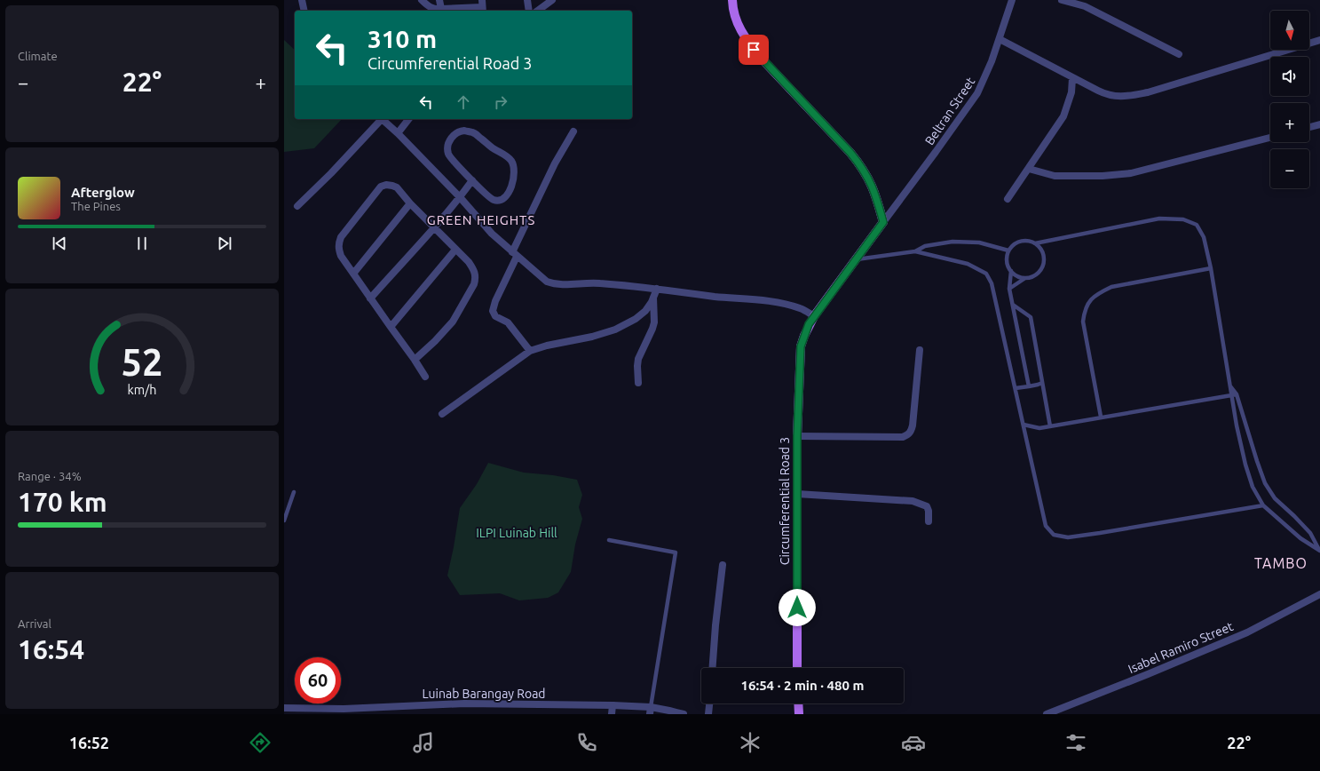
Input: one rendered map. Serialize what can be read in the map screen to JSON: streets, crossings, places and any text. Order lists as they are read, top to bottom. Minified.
{"streets":{"main road":["Circumferential Road 3"],"street":["Beltran Street","Isabel Ramiro Street","Luinab Barangay Road"]},"crossings":[["Beltran Street","Circumferential Road 3"]],"districts":["GREEN HEIGHTS","TAMBO"],"parks":["ILPI Luinab Hill"],"north":"bottom","page":{"tile":["Climate",["Range · 34%","170 km"],["Arrival","16:54"]],"map_buttons":["+","−"],"turn":["310 m","Circumferential Road 3"],"heat":["−","22°","+"],"song":["Afterglow","The Pines"],"limit":"60","trip":"16:54 · 2 min · 480 m","tabs":["16:52","22°"],"gauge":["52","km/h"]}}
